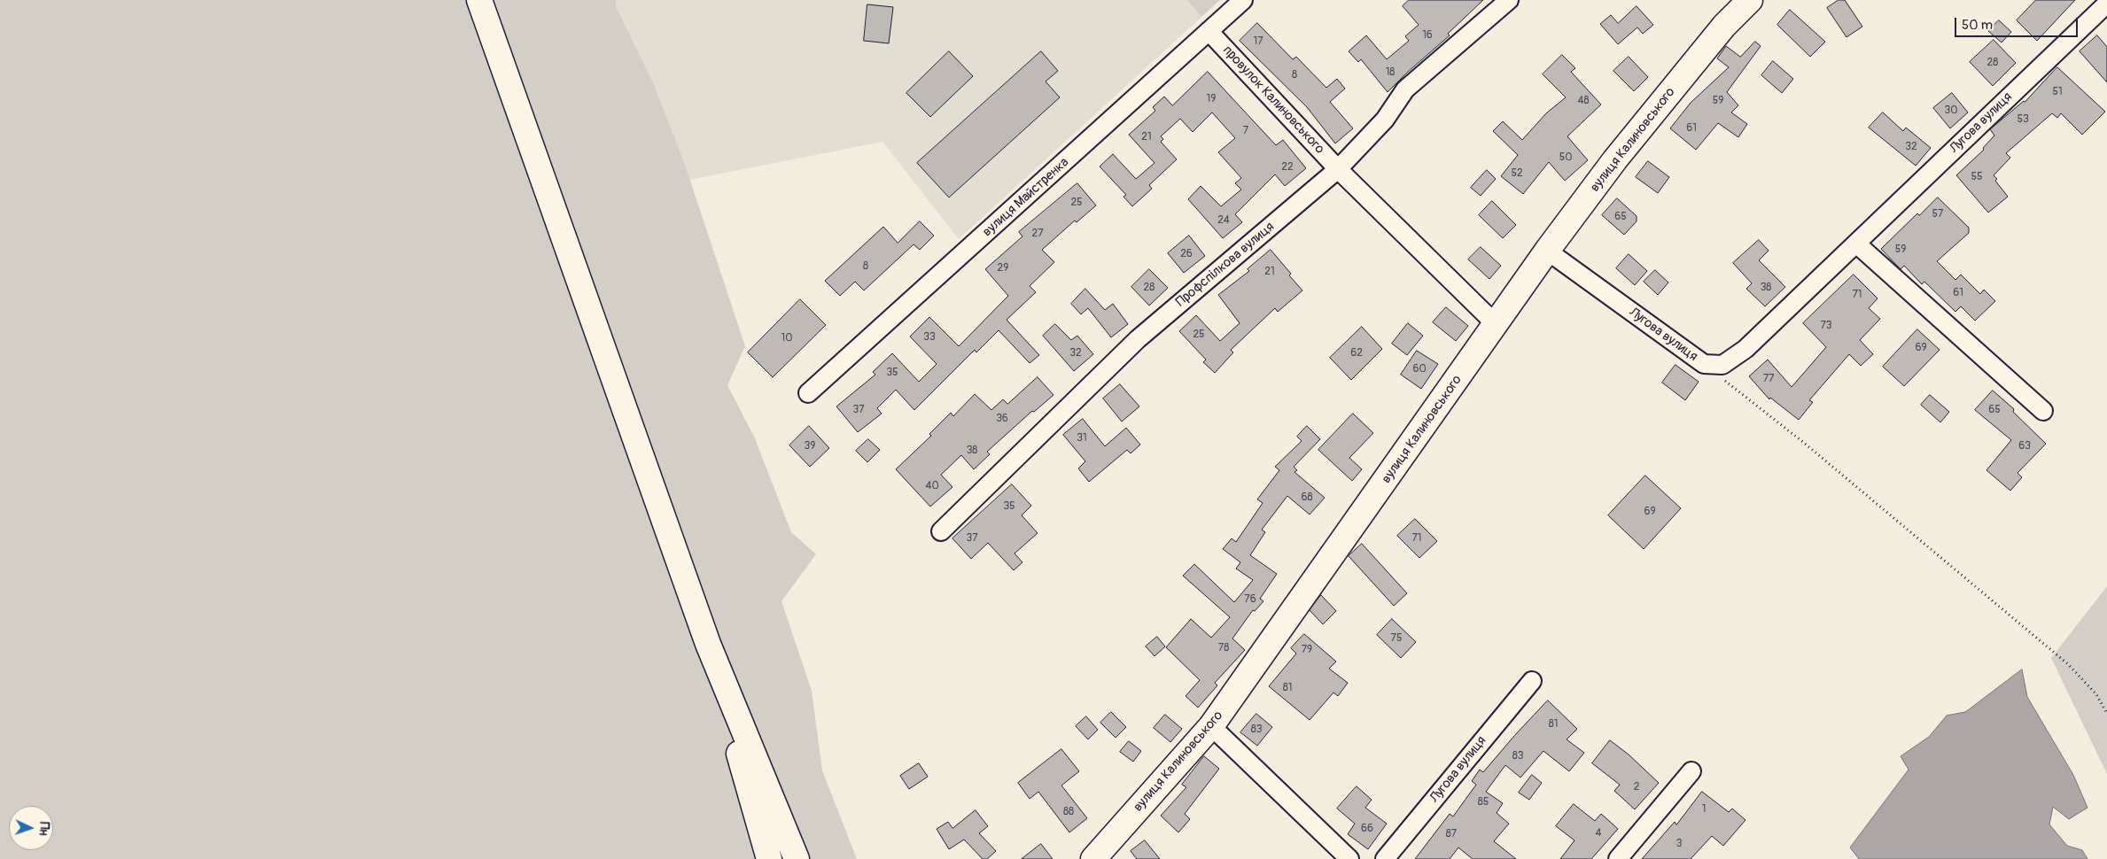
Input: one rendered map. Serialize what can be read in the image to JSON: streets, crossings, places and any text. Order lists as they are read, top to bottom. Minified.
{"streets":{"main road":["вулиця Калиновського"],"street":["провулок Калиновського","Лугова вулиця","вулиця Майстренка","Профспілкова вулиця"]},"crossings":[["провулок Калиновського","вулиця Калиновського"],["провулок Калиновського","вулиця Майстренка"],["провулок Калиновського","Профспілкова вулиця"],["Лугова вулиця","вулиця Калиновського"]],"house_numbers":["16","17","28","18","8","51","19","48","59","30","53","61","7","21","32","50","22","52","55","25","57","65","24","27","59","26","8","29","21","28","38","61","71","73","25","33","10","69","32","62","60","35","77","37","65","36","31","39","63","38","40","68","35","69","37","71","76","75","78","79","81","81","83","83","2","85","1","88","66","4","87","3"],"scale_bar":"50 m","north":"right"}
